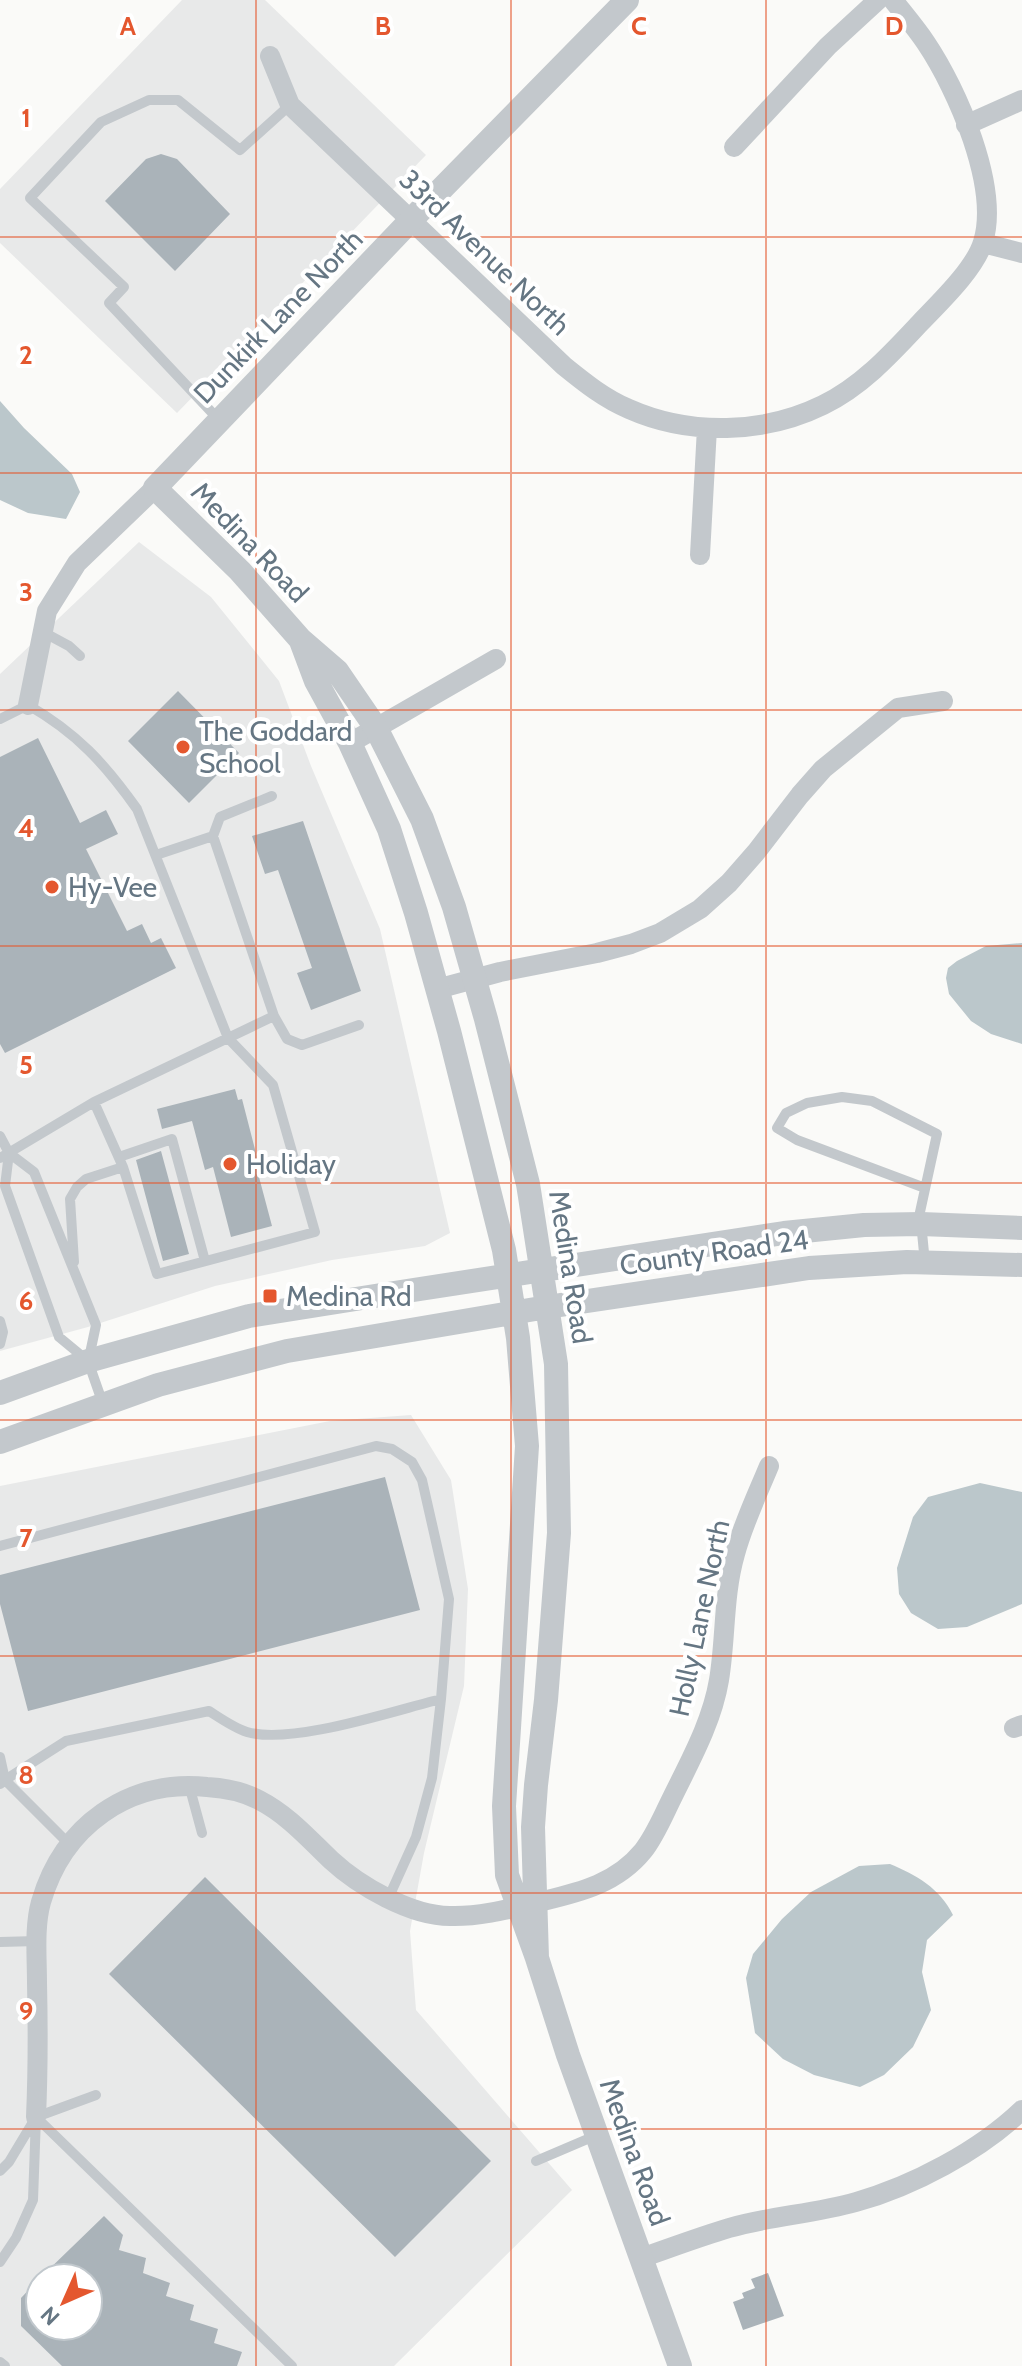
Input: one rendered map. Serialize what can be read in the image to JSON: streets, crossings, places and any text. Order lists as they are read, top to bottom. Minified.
{"streets":{"street":["33rd Avenue North","Dunkirk Lane North","Medina Road","County Road 24","Holly Lane North"]},"crossings":[["33rd Avenue North","Dunkirk Lane North"],["Dunkirk Lane North","Medina Road"],["Medina Road","County Road 24"],["Medina Road","Holly Lane North"]],"places":{"other":["The Goddard School","Hy-Vee","Holiday"],"transit":["Medina Rd"]},"north":"bottom left","grid":{"columns":["A","B","C","D"],"rows":["1","2","3","4","5","6","7","8","9"]}}
